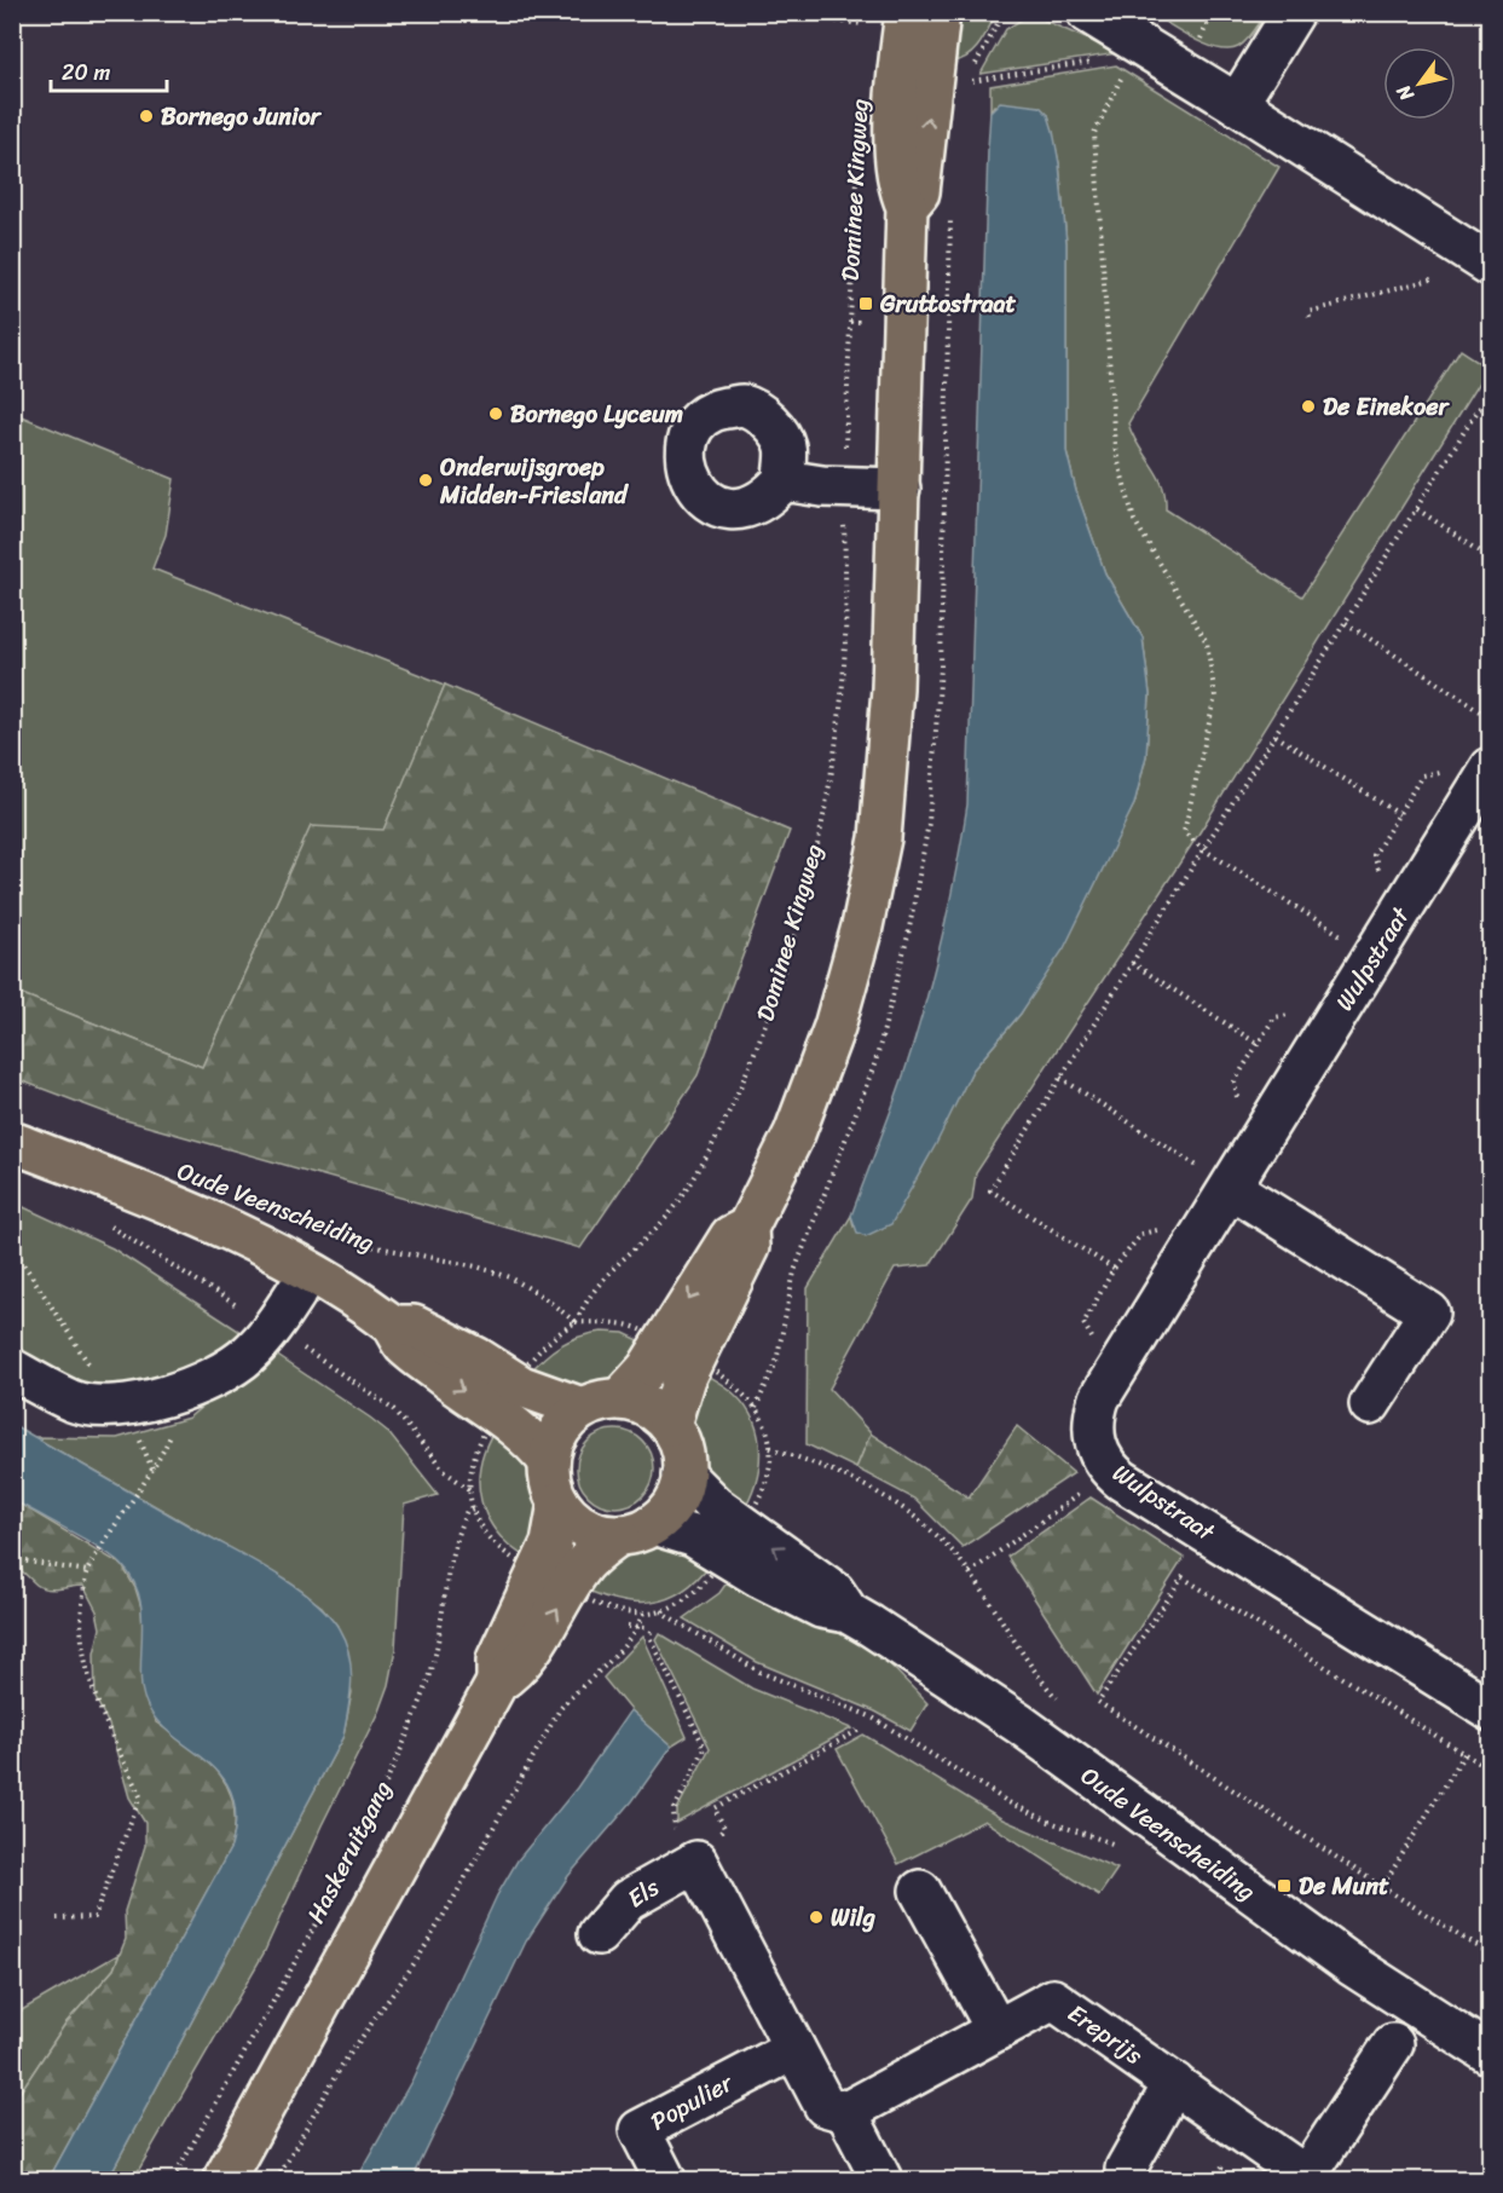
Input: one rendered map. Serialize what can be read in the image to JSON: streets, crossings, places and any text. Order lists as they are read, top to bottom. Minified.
{"streets":{"main road":["Dominee Kingweg","Oude Veenscheiding","Haskeruitgang"],"street":["Wulpstraat","Els","Ereprijs","Populier"]},"crossings":[["Dominee Kingweg","Oude Veenscheiding"],["Dominee Kingweg","Haskeruitgang"],["Oude Veenscheiding","Haskeruitgang"]],"places":{"other":["Bornego Junior","De Einekoer","Bornego Lyceum","Onderwijsgroep Midden-Friesland","Wilg"],"transit":["Gruttostraat","De Munt"]},"scale_bar":"20 m","north":"bottom left"}
